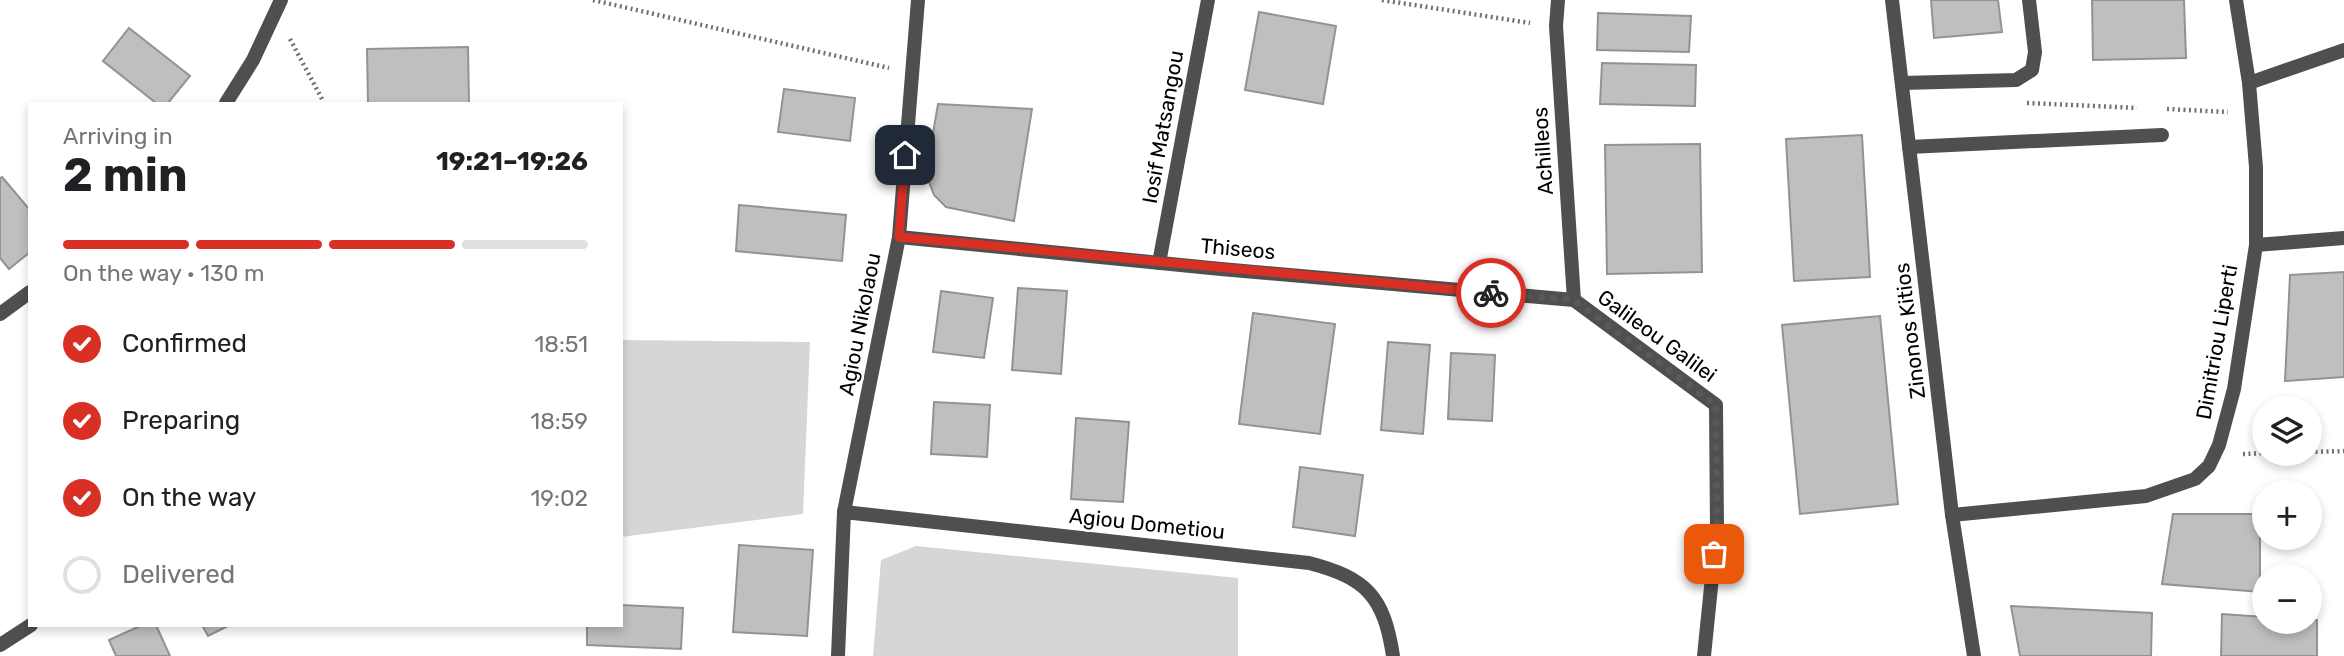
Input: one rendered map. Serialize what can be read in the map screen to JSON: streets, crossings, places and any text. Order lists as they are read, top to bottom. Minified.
{"streets":{"street":["Iosif Matsangou","Achilleos","Thiseos","Agiou Nikolaou","Zinonos Kitios","Galileou Galilei","Dimitriou Liperti","Agiou Dometiou"]},"crossings":[["Iosif Matsangou","Thiseos"],["Achilleos","Thiseos"],["Achilleos","Galileou Galilei"],["Thiseos","Agiou Nikolaou"],["Thiseos","Galileou Galilei"],["Agiou Nikolaou","Agiou Dometiou"],["Zinonos Kitios","Dimitriou Liperti"]],"page":{"heading":["2 min","Arriving in","19:21–19:26"],"bar":"On the way · 130 m","list":[["Confirmed","18:51"],["Preparing","18:59"],["On the way","19:02"],"Delivered"],"map_buttons":["+","−"]}}
